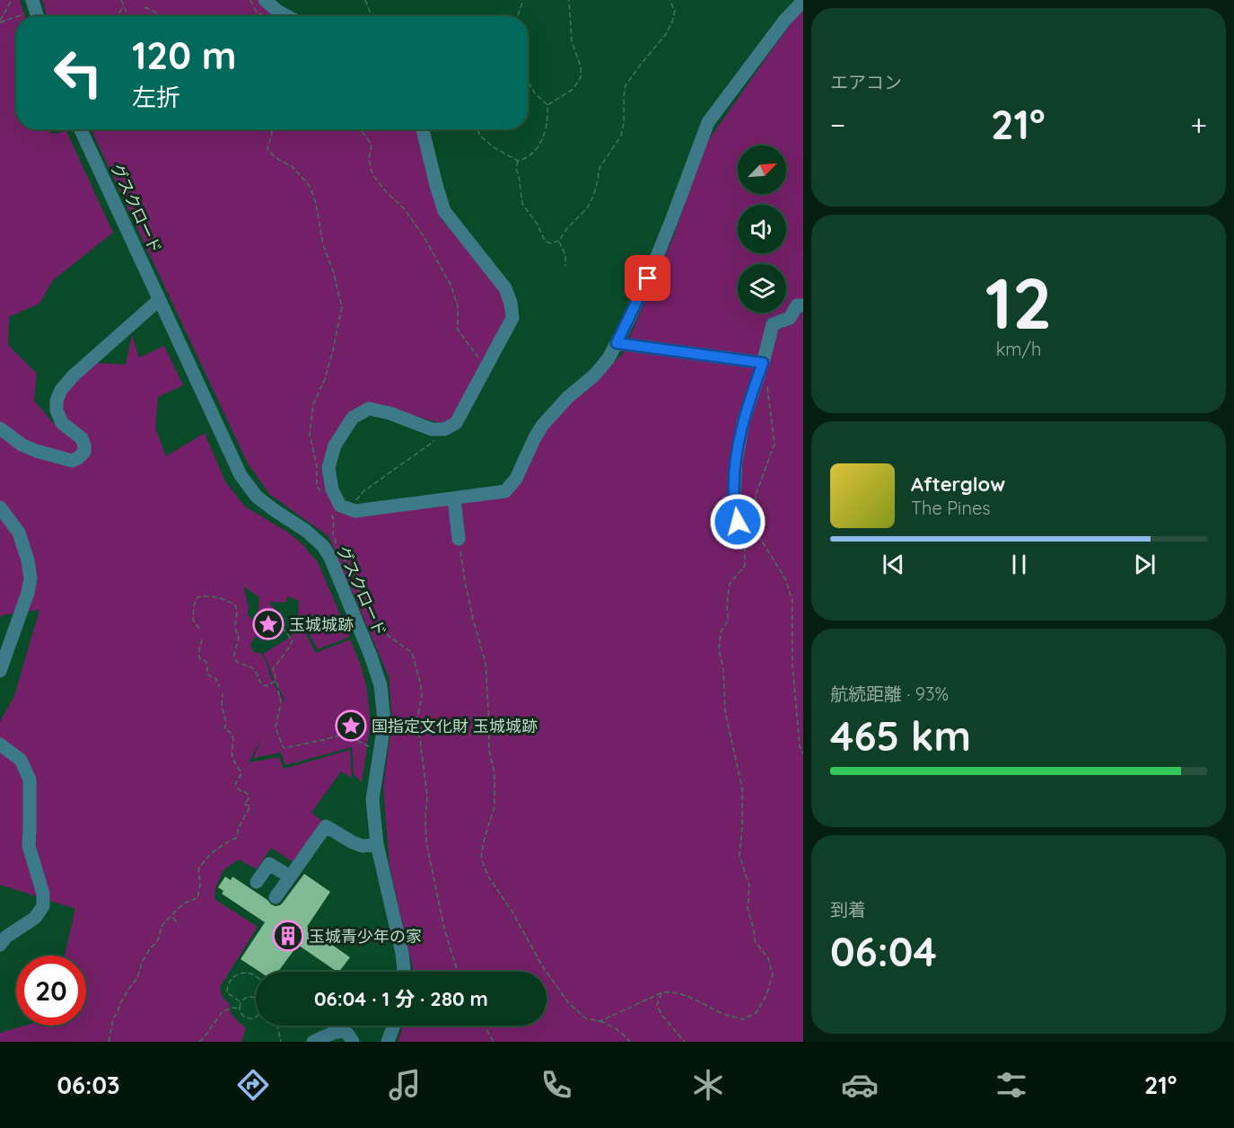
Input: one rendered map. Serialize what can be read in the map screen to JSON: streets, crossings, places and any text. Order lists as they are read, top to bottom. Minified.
{"streets":{"street":["グスクロード"]},"places":{"place":["玉城城跡","国指定文化財 玉城城跡"],"building":["玉城青少年の家"]},"north":"top right","page":{"tile":["エアコン",["12","km/h"],["航続距離 · 93%","465 km"],["到着","06:04"]],"turn":["120 m","左折"],"heat":["−","21°","+"],"song":["Afterglow","The Pines"],"limit":"20","trip":"06:04 · 1 分 · 280 m","tabs":["06:03","21°"]}}
